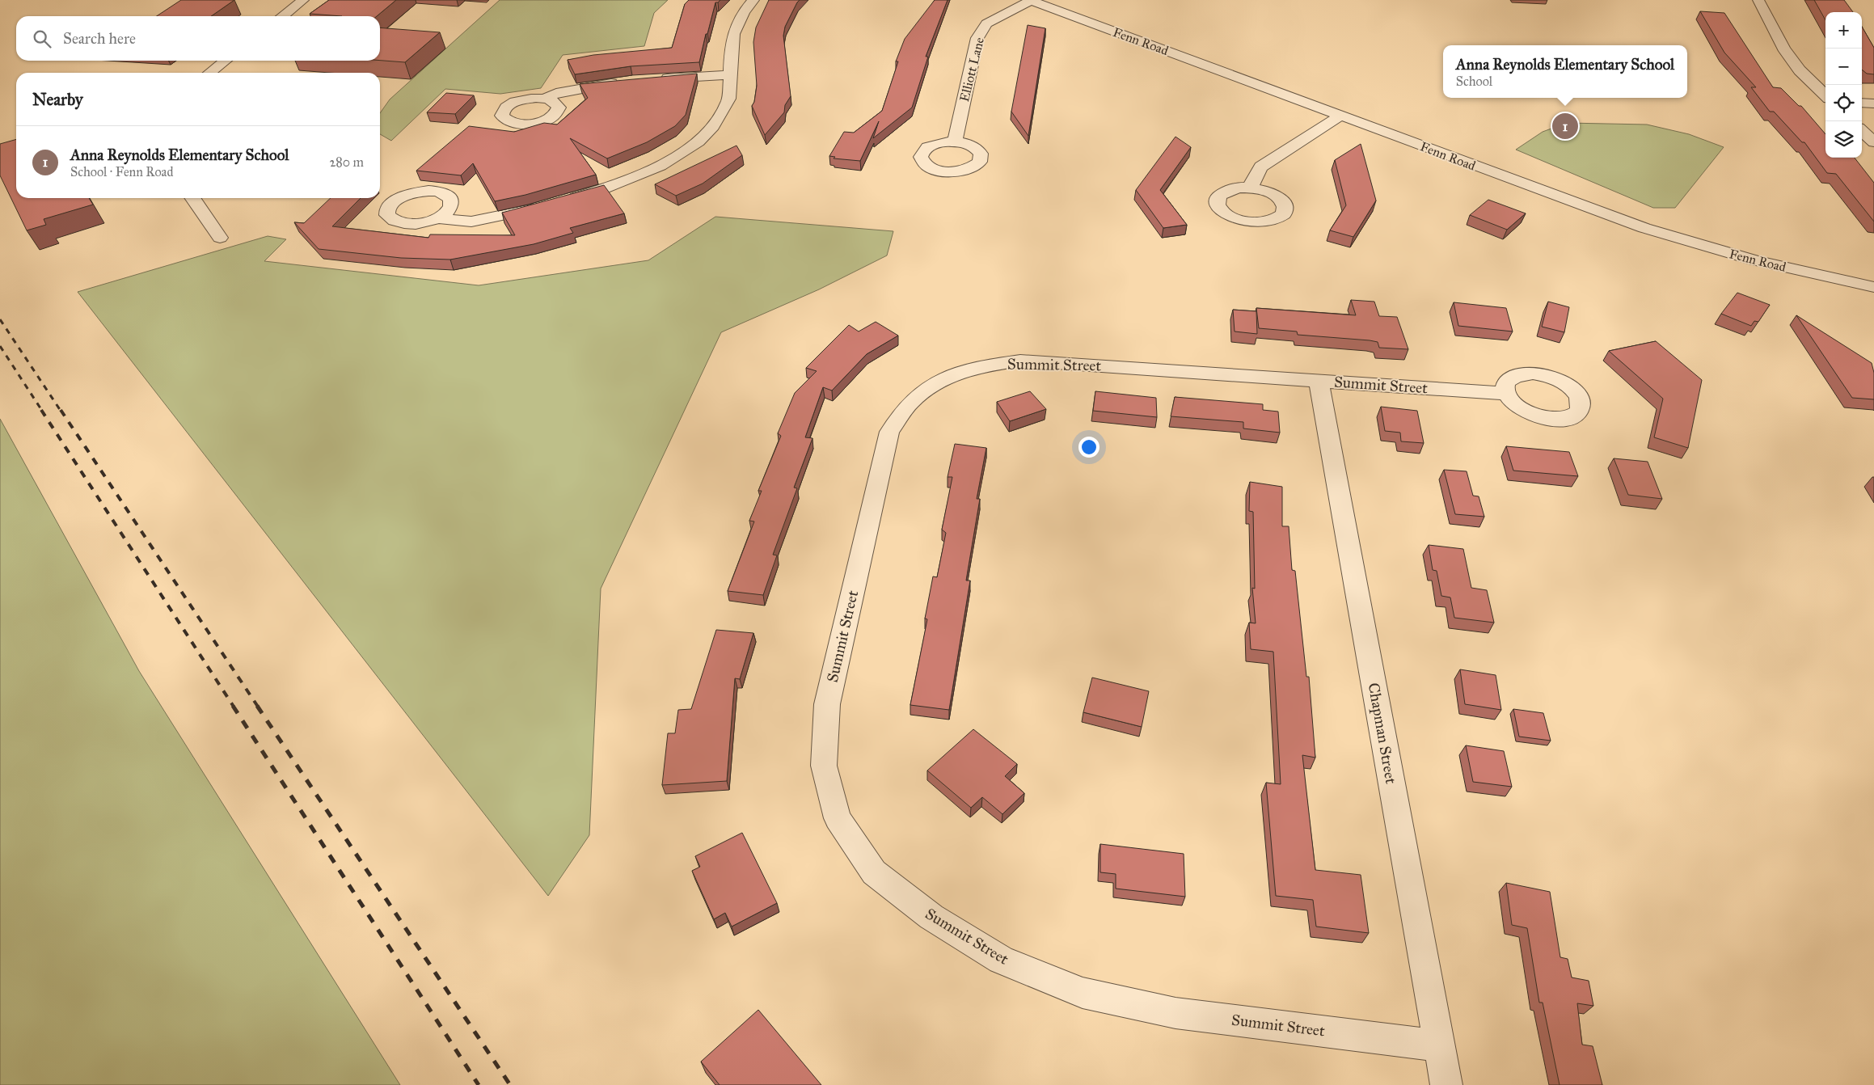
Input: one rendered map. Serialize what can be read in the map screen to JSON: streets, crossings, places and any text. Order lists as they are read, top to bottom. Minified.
{"streets":{"street":["Fenn Road","Elliott Lane","Summit Street","Chapman Street"]},"crossings":[["Fenn Road","Elliott Lane"],["Summit Street","Chapman Street"]],"page":{"map_buttons":["+","−"],"search":"Search here","popup":["Anna Reynolds Elementary School","School"],"heading":"Nearby","pins":"1","list":[{"mark":"1","name":"Anna Reynolds Elementary School","note":"School · Fenn Road","value":"280 m"}]}}
